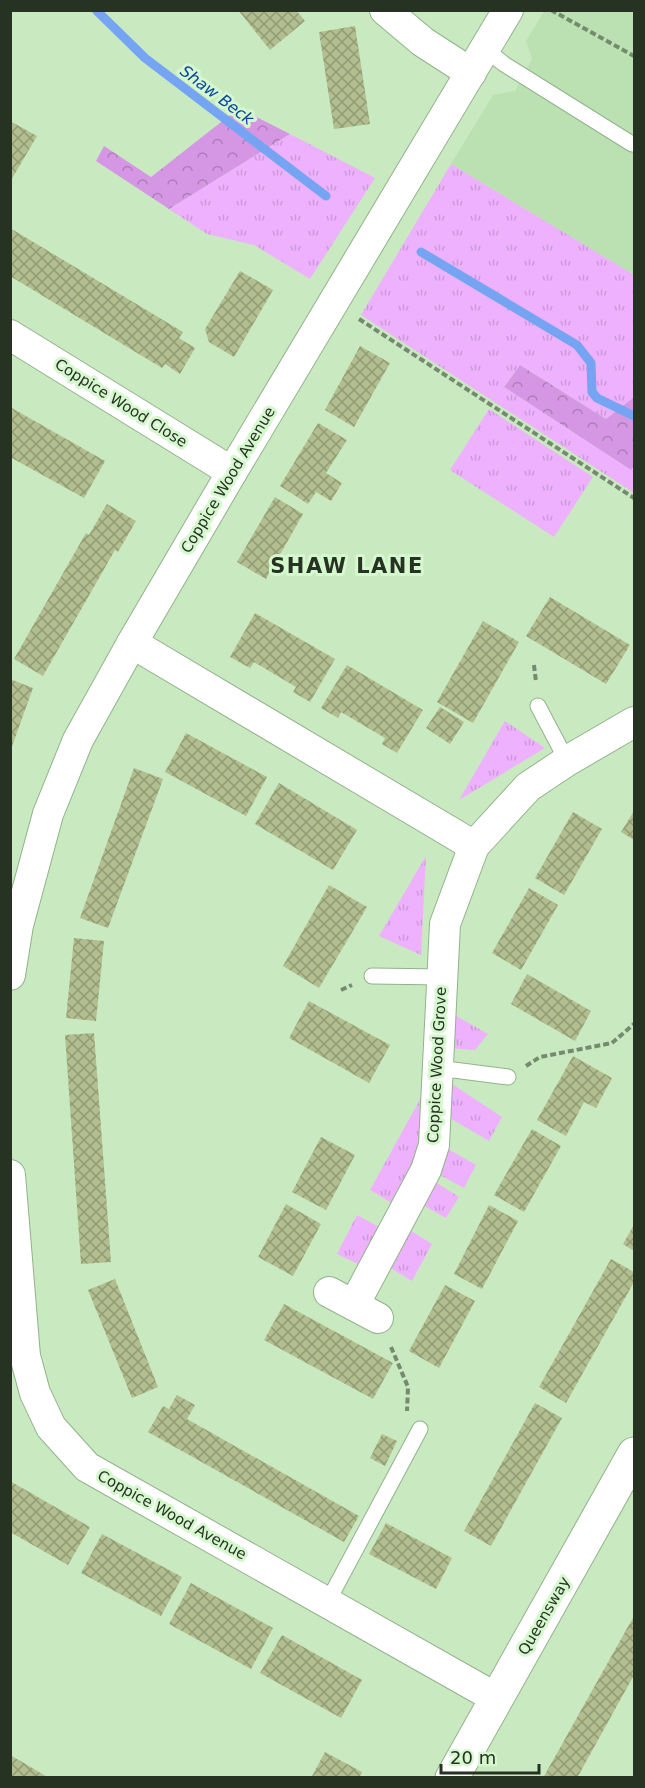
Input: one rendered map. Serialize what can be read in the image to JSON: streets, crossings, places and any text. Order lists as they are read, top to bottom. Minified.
{"streets":{"street":["Coppice Wood Close","Coppice Wood Avenue","Coppice Wood Grove","Queensway"]},"crossings":[["Coppice Wood Close","Coppice Wood Avenue"],["Coppice Wood Avenue","Queensway"]],"districts":["SHAW LANE"],"water":["Shaw Beck"],"scale_bar":"20 m"}
